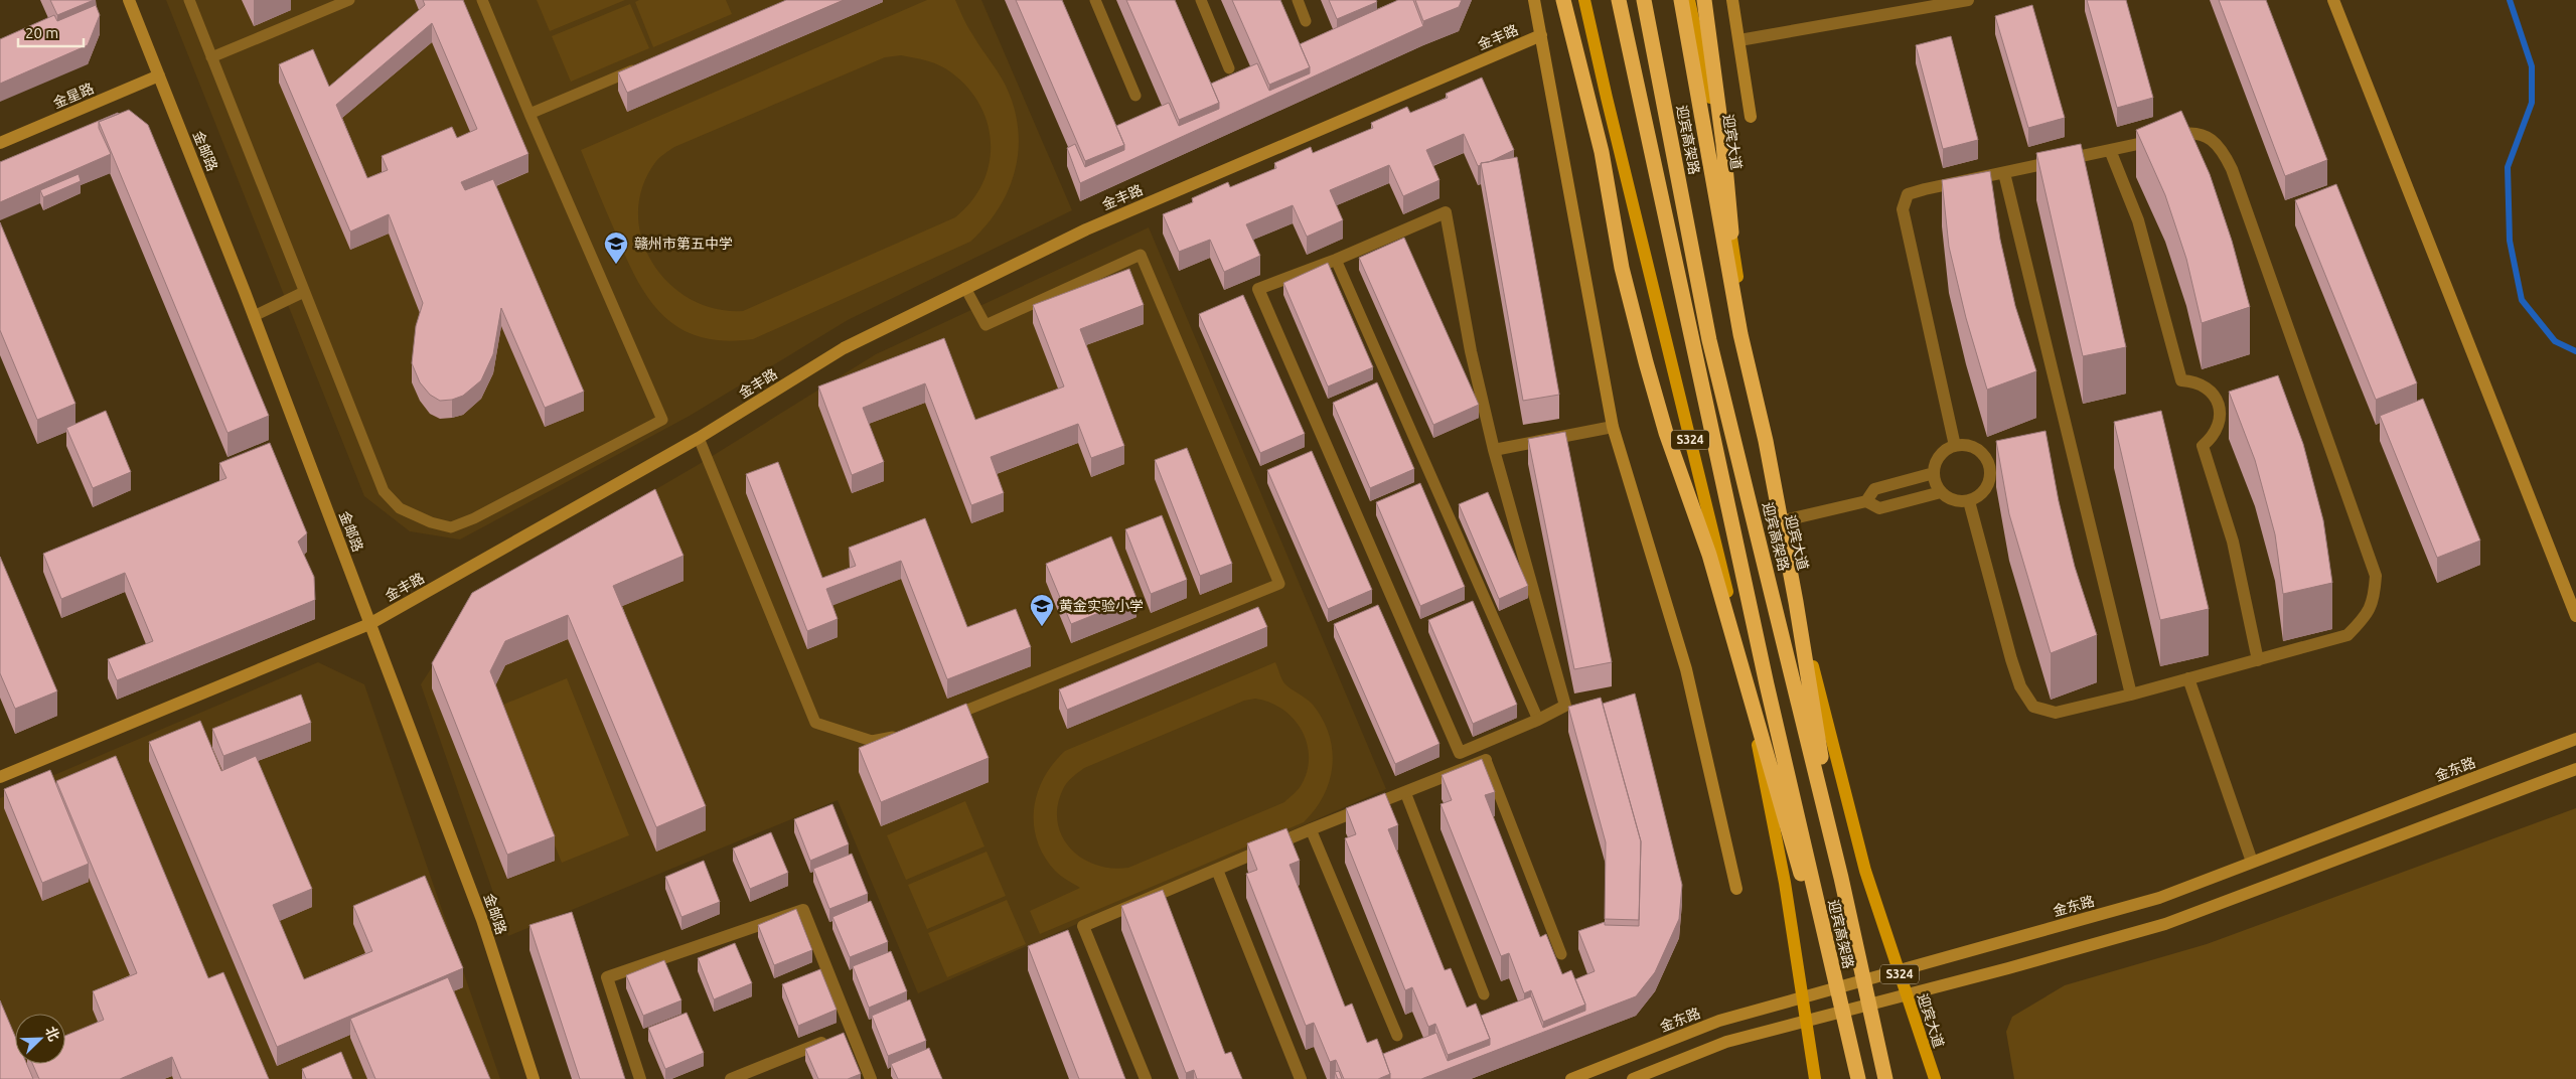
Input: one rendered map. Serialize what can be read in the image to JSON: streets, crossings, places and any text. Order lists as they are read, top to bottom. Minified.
{"streets":{"highway":["迎宾高架路"],"main road":["迎宾大道","S324"],"street":["金丰路","金星路","金邮路","金东路"]},"crossings":[["金丰路","金邮路"],["金星路","金邮路"],["迎宾大道","金东路"],["S324","金东路"]],"places":{"school or university":["赣州市第五中学","黄金实验小学"]},"scale_bar":"20 m","north":"top right"}
